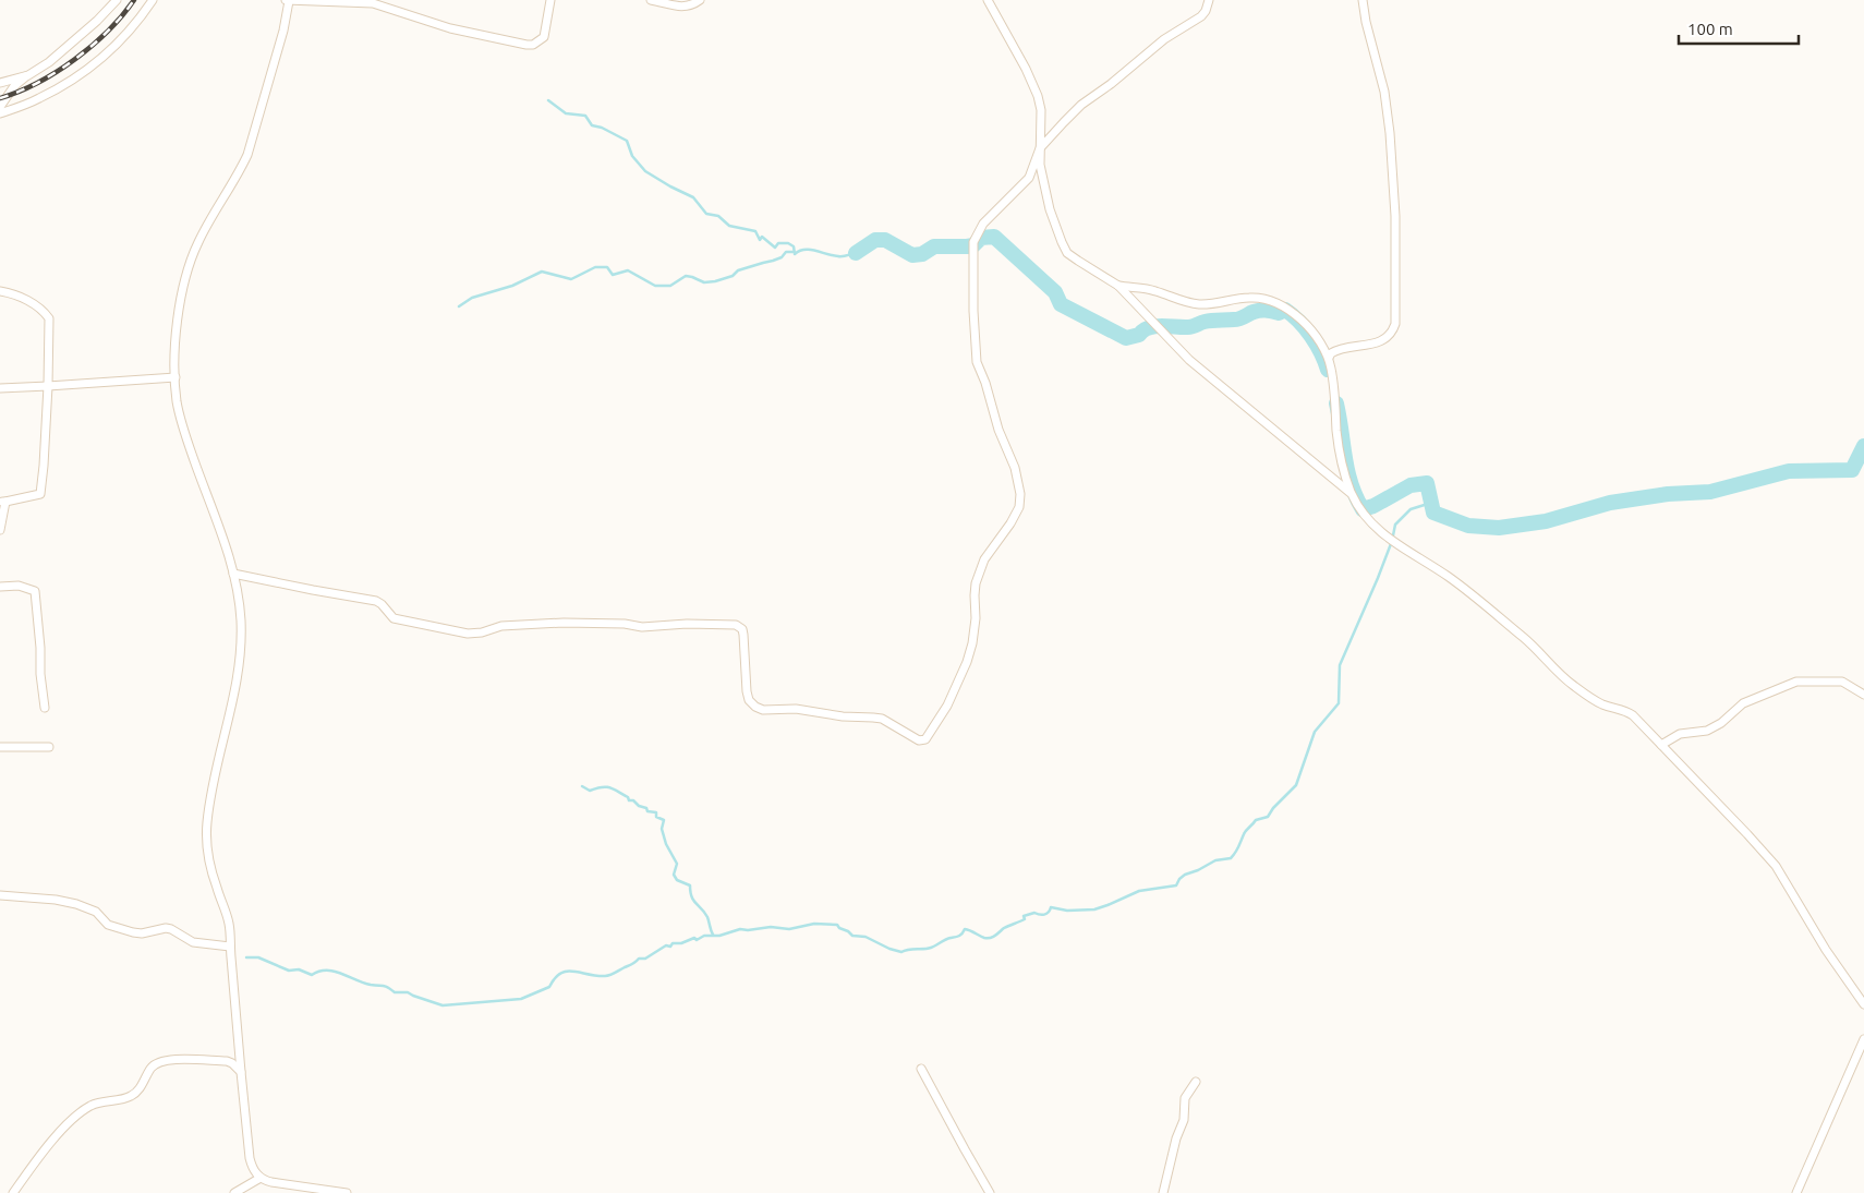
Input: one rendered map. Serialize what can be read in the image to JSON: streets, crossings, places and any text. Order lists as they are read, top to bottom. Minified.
{"scale_bar":"100 m"}
